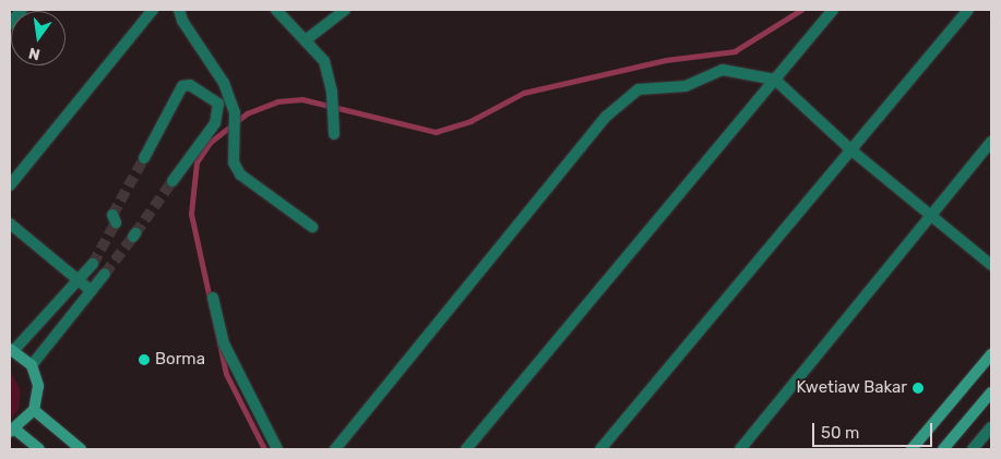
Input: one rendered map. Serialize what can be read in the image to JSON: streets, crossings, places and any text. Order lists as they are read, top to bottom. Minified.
{"places":["Borma","Kwetiaw Bakar"],"scale_bar":"50 m","north":"bottom"}
